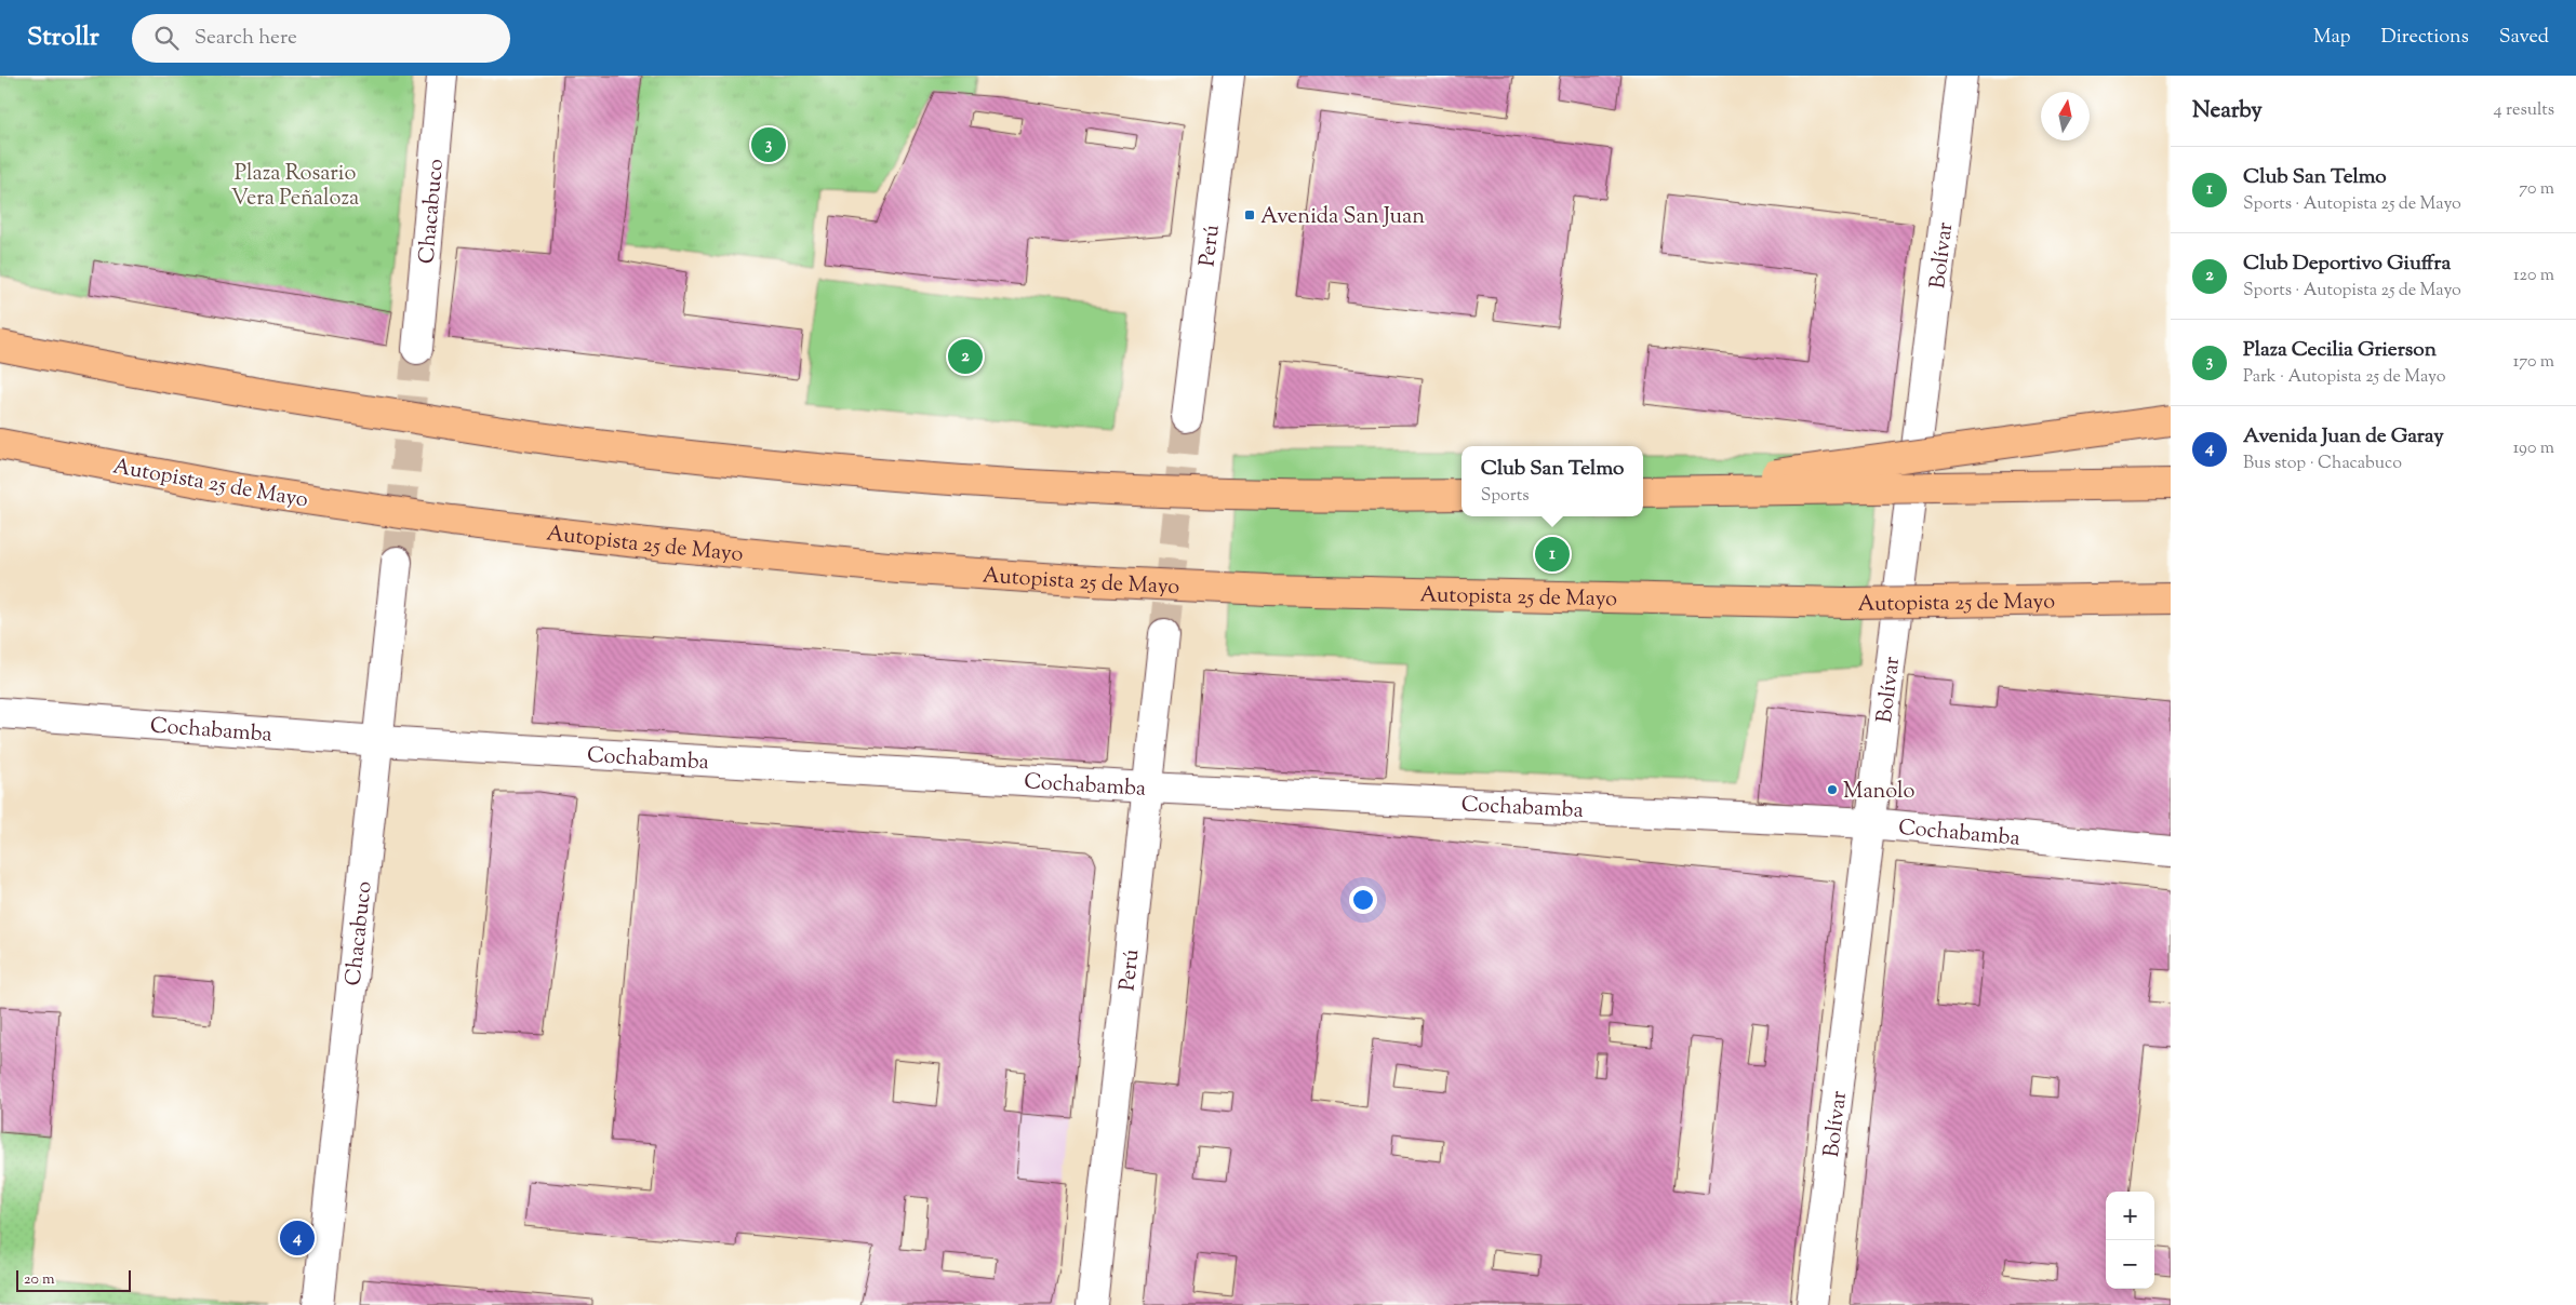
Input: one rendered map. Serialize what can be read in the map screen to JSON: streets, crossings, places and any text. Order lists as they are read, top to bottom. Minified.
{"streets":{"highway":["Autopista 25 de Mayo"],"street":["Chacabuco","Perú","Bolívar","Cochabamba"]},"crossings":[["Chacabuco","Cochabamba"],["Perú","Cochabamba"],["Bolívar","Cochabamba"]],"parks":["Plaza Rosario Vera Peñaloza"],"places":{"transit":["Avenida San Juan"],"other":["Manolo"]},"scale_bar":"20 m","north":"top","page":{"header":"Strollr","search":"Search here","nav":["Map","Directions","Saved"],"heading":["Nearby","4 results"],"pins":["3","2","1","4"],"list":[{"mark":"1","name":"Club San Telmo","note":"Sports · Autopista 25 de Mayo","value":"70 m"},{"mark":"2","name":"Club Deportivo Giuffra","note":"Sports · Autopista 25 de Mayo","value":"120 m"},{"mark":"3","name":"Plaza Cecilia Grierson","note":"Park · Autopista 25 de Mayo","value":"170 m"},{"mark":"4","name":"Avenida Juan de Garay","note":"Bus stop · Chacabuco","value":"190 m"}],"popup":["Club San Telmo","Sports"],"map_buttons":["+","−"],"scale":"20 m"}}
